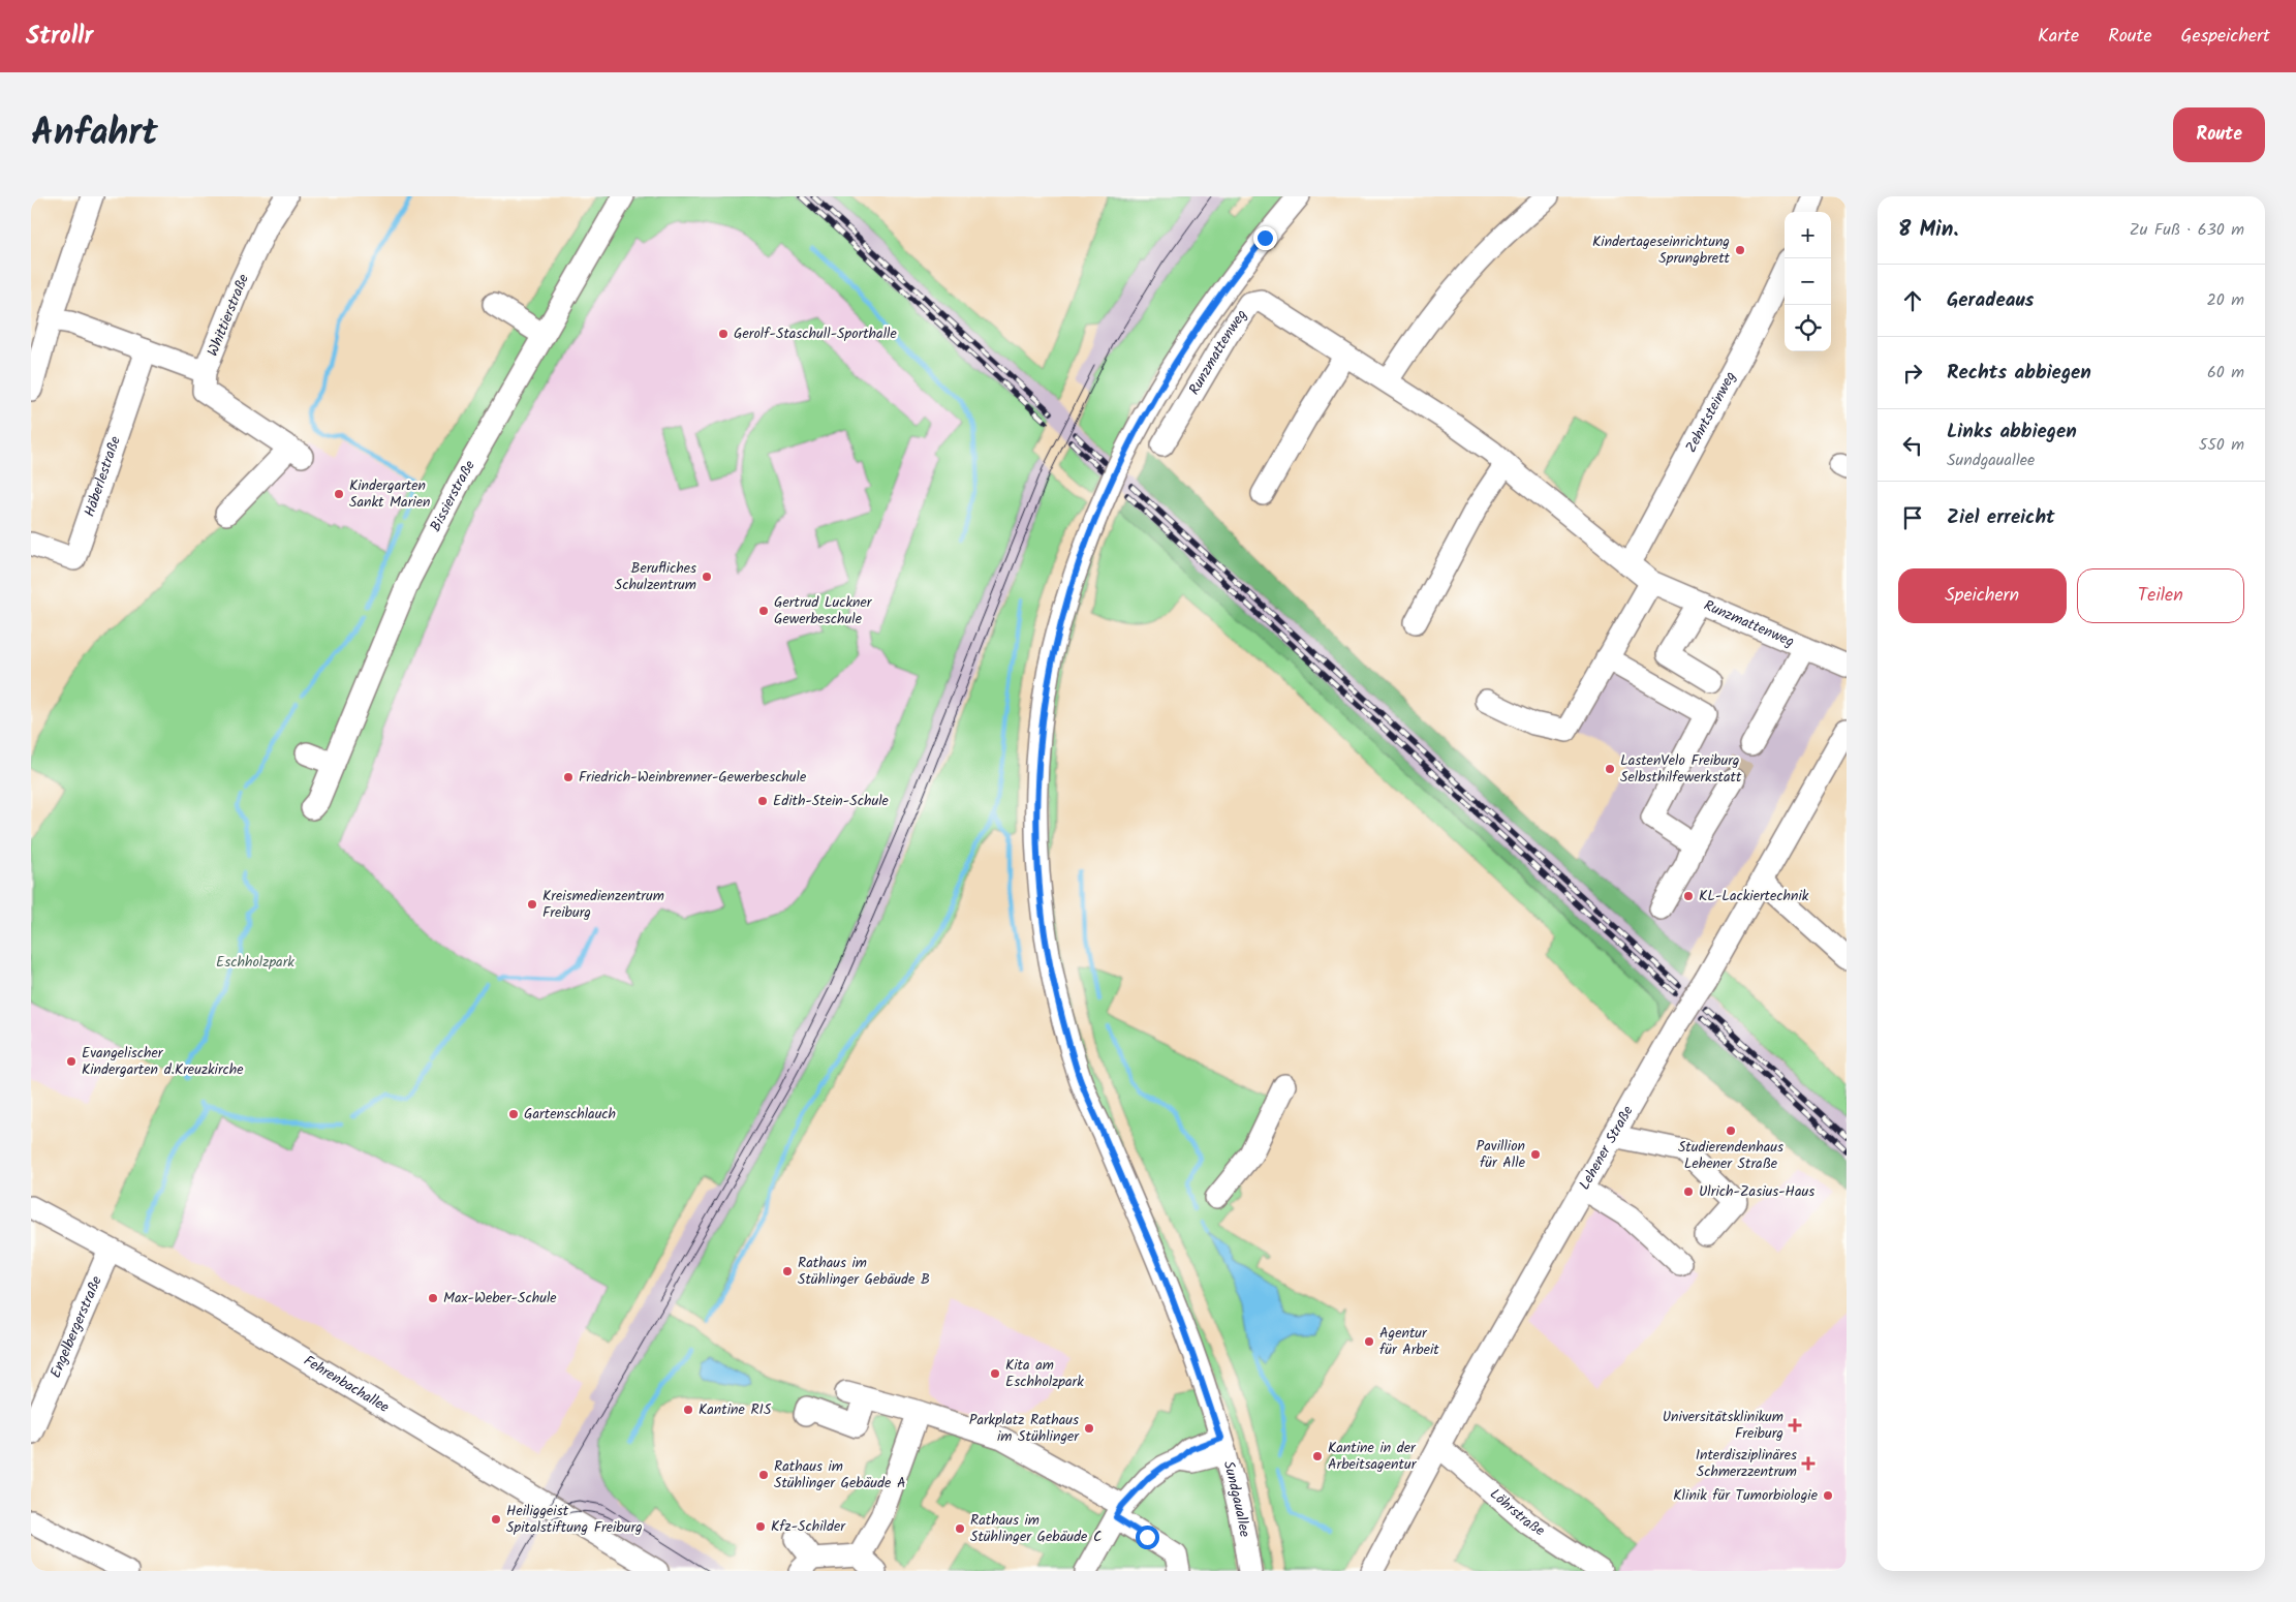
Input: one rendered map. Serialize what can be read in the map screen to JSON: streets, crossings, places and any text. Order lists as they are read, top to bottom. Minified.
{"streets":{"street":["Whittierstraße","Runzmattenweg","Zehntsteinweg","Häberlestraße","Bissierstraße","Lehener Straße","Engelbergerstraße","Fehrenbachallee","Sundgauallee","Löhrstraße"]},"crossings":[["Whittierstraße","Häberlestraße"],["Runzmattenweg","Zehntsteinweg"],["Lehener Straße","Löhrstraße"],["Engelbergerstraße","Fehrenbachallee"]],"parks":["Eschholzpark"],"places":{"other":["Kindertageseinrichtung Sprungbrett","Gerolf-Staschull-Sporthalle","Kindergarten Sankt Marien","Berufliches Schulzentrum","Gertrud Luckner Gewerbeschule","LastenVelo Freiburg Selbsthilfewerkstatt","Friedrich-Weinbrenner-Gewerbeschule","Edith-Stein-Schule","KL-Lackiertechnik","Kreismedienzentrum Freiburg","Evangelischer Kindergarten d.Kreuzkirche","Gartenschlauch","Studierendenhaus Lehener Straße","Pavillion für Alle","Ulrich-Zasius-Haus","Rathaus im Stühlinger Gebäude B","Max-Weber-Schule","Agentur für Arbeit","Kita am Eschholzpark","Kantine RIS","Parkplatz Rathaus im Stühlinger","Kantine in der Arbeitsagentur","Rathaus im Stühlinger Gebäude A","Klinik für Tumorbiologie","Heiliggeist Spitalstiftung Freiburg","Kfz-Schilder","Rathaus im Stühlinger Gebäude C"],"health":["Universitätsklinikum Freiburg","Interdisziplinäres Schmerzzentrum"]},"page":{"header":"Strollr","nav":["Karte","Route","Gespeichert"],"title":"Anfahrt","buttons":["Route",["Speichern","Teilen"]],"heading":["8 Min.","Zu Fuß · 630 m"],"map_buttons":["+","−"],"list":[["Geradeaus","20 m"],["Rechts abbiegen","60 m"],["Links abbiegen","Sundgauallee","550 m"],"Ziel erreicht"]}}
